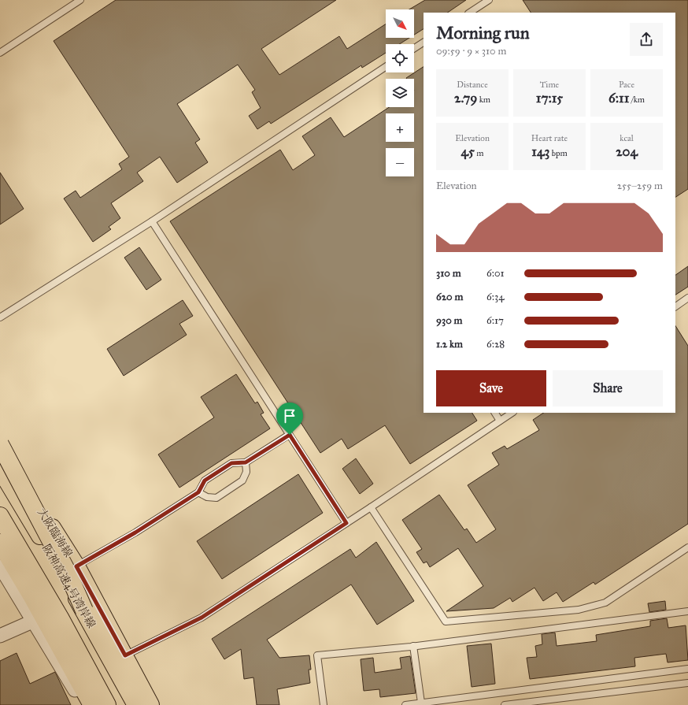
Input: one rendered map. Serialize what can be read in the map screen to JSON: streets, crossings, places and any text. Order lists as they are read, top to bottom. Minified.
{"streets":{"main road":["大阪臨海線","阪神高速4号湾岸線"]},"north":"bottom right","page":{"map_buttons":["+","−"],"heading":["Morning run","09:59 · 9 × 310 m"],"stats":[["Distance","2.79 km"],["Time","17:15"],["Pace","6:11 /km"],["Elevation","45 m"],["Heart rate","143 bpm"],["kcal","204"]],"chart":["Elevation","255–259 m"],"list":[{"name":"310 m","note":"6:01"},{"name":"620 m","note":"6:34"},{"name":"930 m","note":"6:17"},{"name":"1.2 km","note":"6:28"}],"buttons":["Save","Share"]}}
